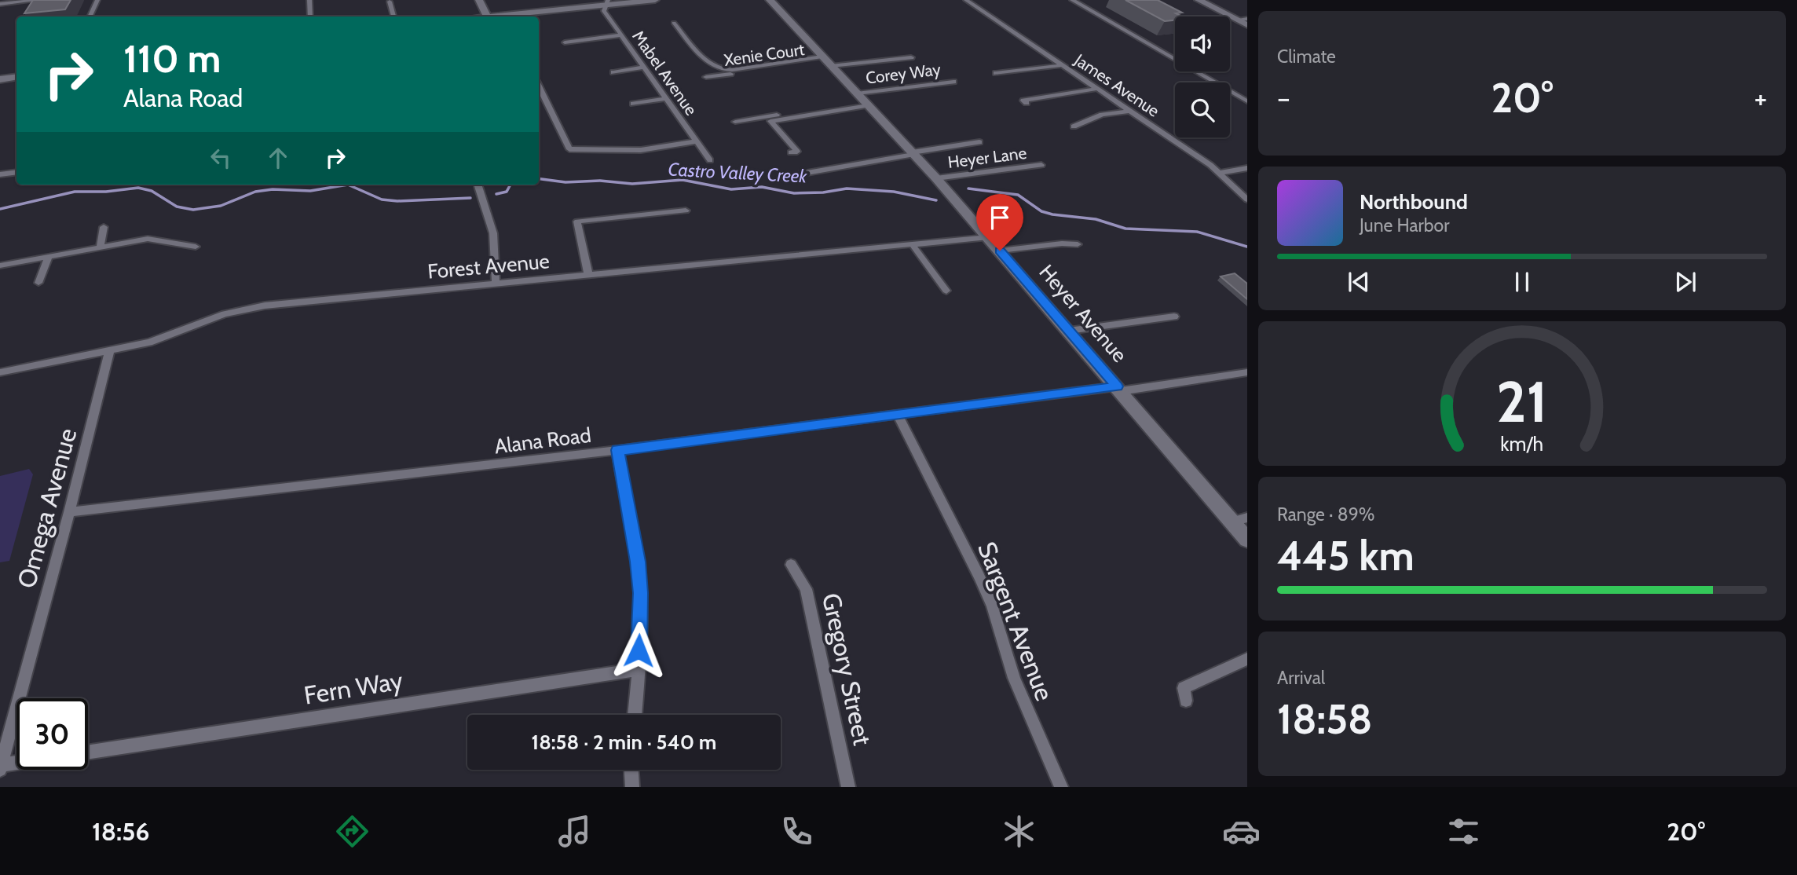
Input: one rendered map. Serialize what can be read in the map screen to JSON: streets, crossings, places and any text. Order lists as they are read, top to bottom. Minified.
{"streets":{"street":["Xenie Court","Mabel Avenue","Corey Way","James Avenue","Heyer Lane","Forest Avenue","Heyer Avenue","Alana Road","Omega Avenue","Sargent Avenue","Gregory Street","Fern Way"]},"crossings":[["Xenie Court","Heyer Avenue"],["Corey Way","Heyer Avenue"],["Heyer Lane","Heyer Avenue"],["Forest Avenue","Heyer Avenue"],["Forest Avenue","Omega Avenue"],["Heyer Avenue","Alana Road"],["Alana Road","Omega Avenue"],["Alana Road","Sargent Avenue"]],"water":["Castro Valley Creek"],"page":{"tile":["Climate",["Range · 89%","445 km"],["Arrival","18:58"]],"turn":["110 m","Alana Road"],"heat":["−","20°","+"],"song":["Northbound","June Harbor"],"limit":"30","trip":"18:58 · 2 min · 540 m","tabs":["18:56","20°"],"gauge":["21","km/h"]}}
